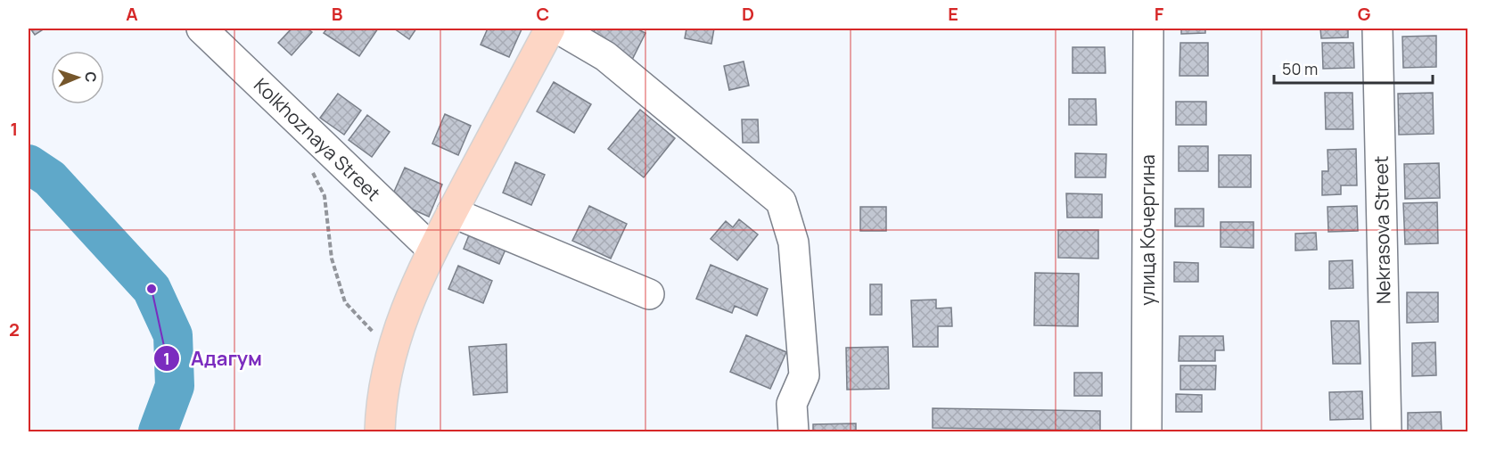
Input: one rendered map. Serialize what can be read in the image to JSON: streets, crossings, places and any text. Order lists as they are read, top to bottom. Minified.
{"streets":{"street":["Kolkhoznaya Street","улица Кочергина","Nekrasova Street"]},"places":["Адагум"],"scale_bar":"50 m","north":"right","grid":{"columns":["A","B","C","D","E","F","G"],"rows":["1","2"]}}
